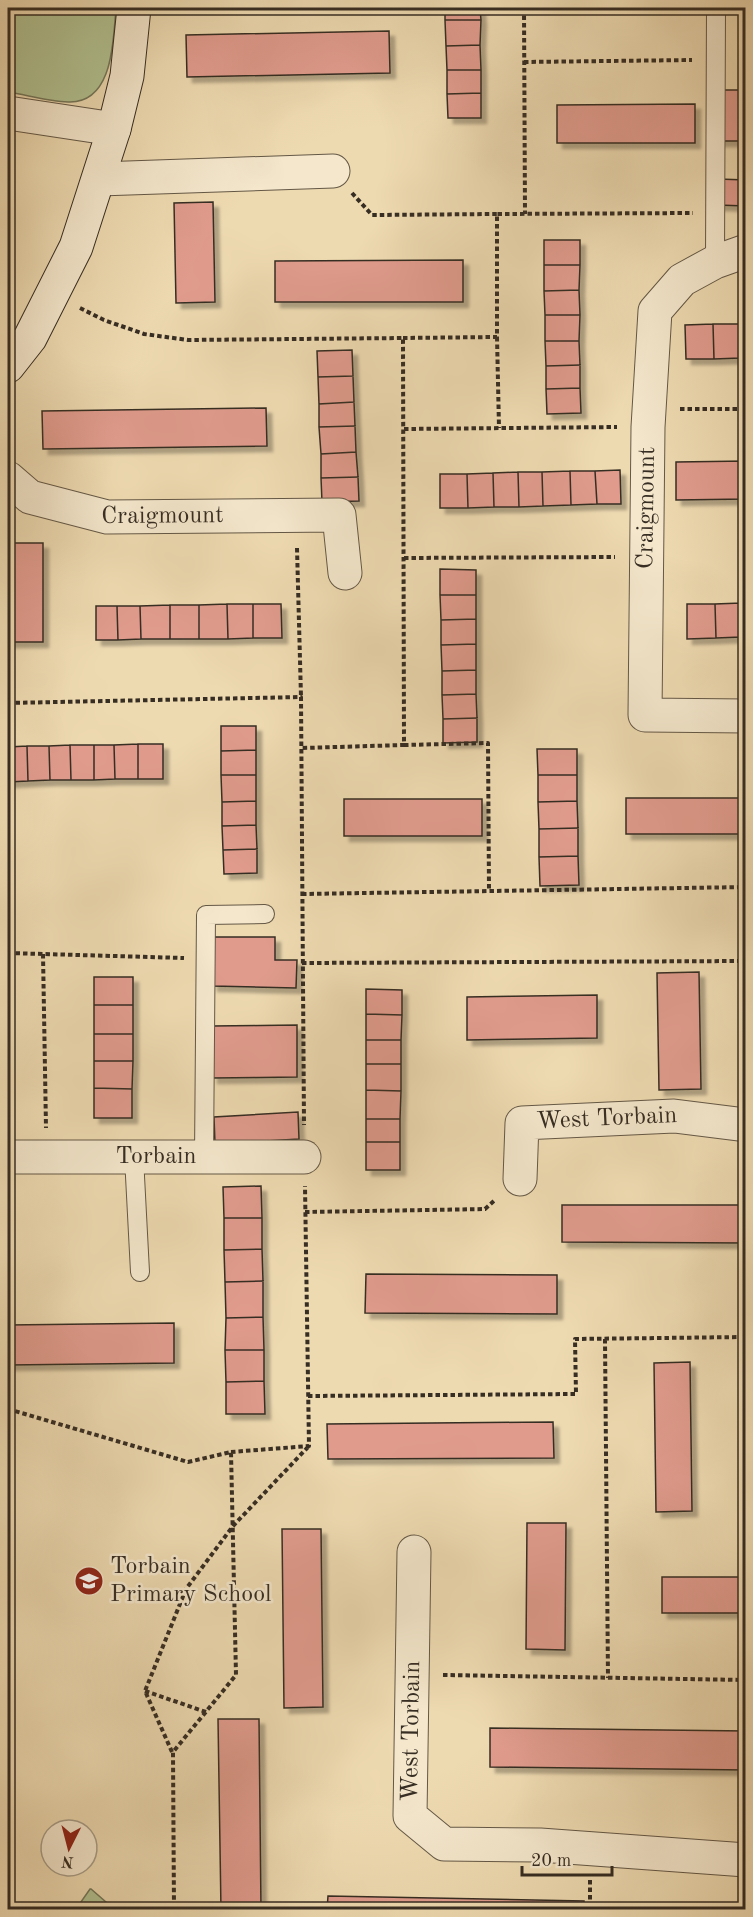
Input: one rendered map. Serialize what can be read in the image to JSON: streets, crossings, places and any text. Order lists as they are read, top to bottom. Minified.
{"streets":{"street":["Craigmount","West Torbain","Torbain"]},"places":{"school or university":["Torbain Primary School"]},"scale_bar":"20 m","north":"bottom"}
